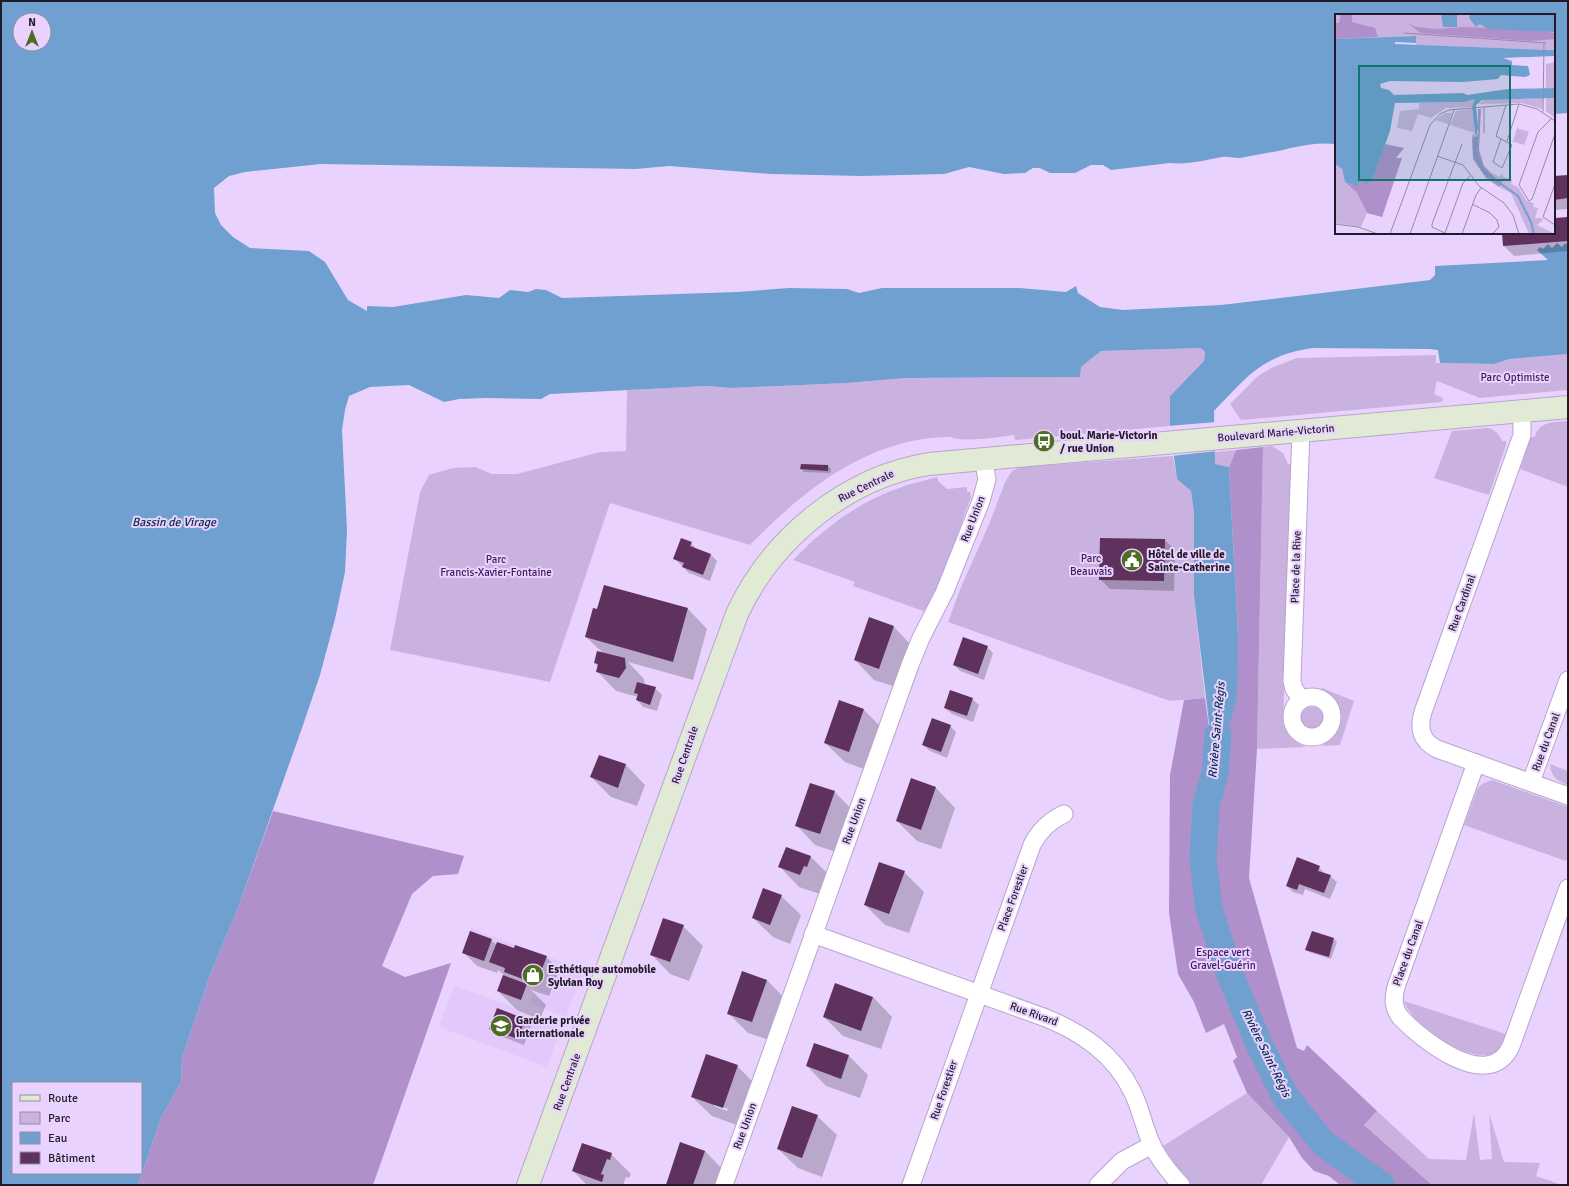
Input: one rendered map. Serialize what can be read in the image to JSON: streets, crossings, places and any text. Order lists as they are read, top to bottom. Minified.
{"streets":{"street":["Boulevard Marie-Victorin","Rue Centrale","Rue Union","Place de la Rive","Rue Cardinal","Rue du Canal","Place Forestier","Place du Canal","Rue Rivard","Rue Forestier"]},"crossings":[["Boulevard Marie-Victorin","Rue Centrale"],["Boulevard Marie-Victorin","Rue Union"],["Boulevard Marie-Victorin","Place de la Rive"],["Boulevard Marie-Victorin","Rue Cardinal"],["Rue Centrale","Rue Union"],["Rue Union","Rue Rivard"],["Rue Cardinal","Place du Canal"],["Place Forestier","Rue Rivard"],["Place Forestier","Rue Forestier"],["Rue Rivard","Rue Forestier"]],"water":["Bassin de Virage","Rivière Saint-Régis"],"parks":["Parc Optimiste","Parc Beauvais","Parc Francis-Xavier-Fontaine","Espace vert Gravel-Guérin"],"places":{"bus stop":["boul. Marie-Victorin / rue Union"],"public building":["Hôtel de ville de Sainte-Catherine"],"shop":["Esthétique automobile Sylvian Roy"],"school or university":["Garderie privée internationale"]},"legend":["Route","Parc","Eau","Bâtiment"],"north":"top"}
